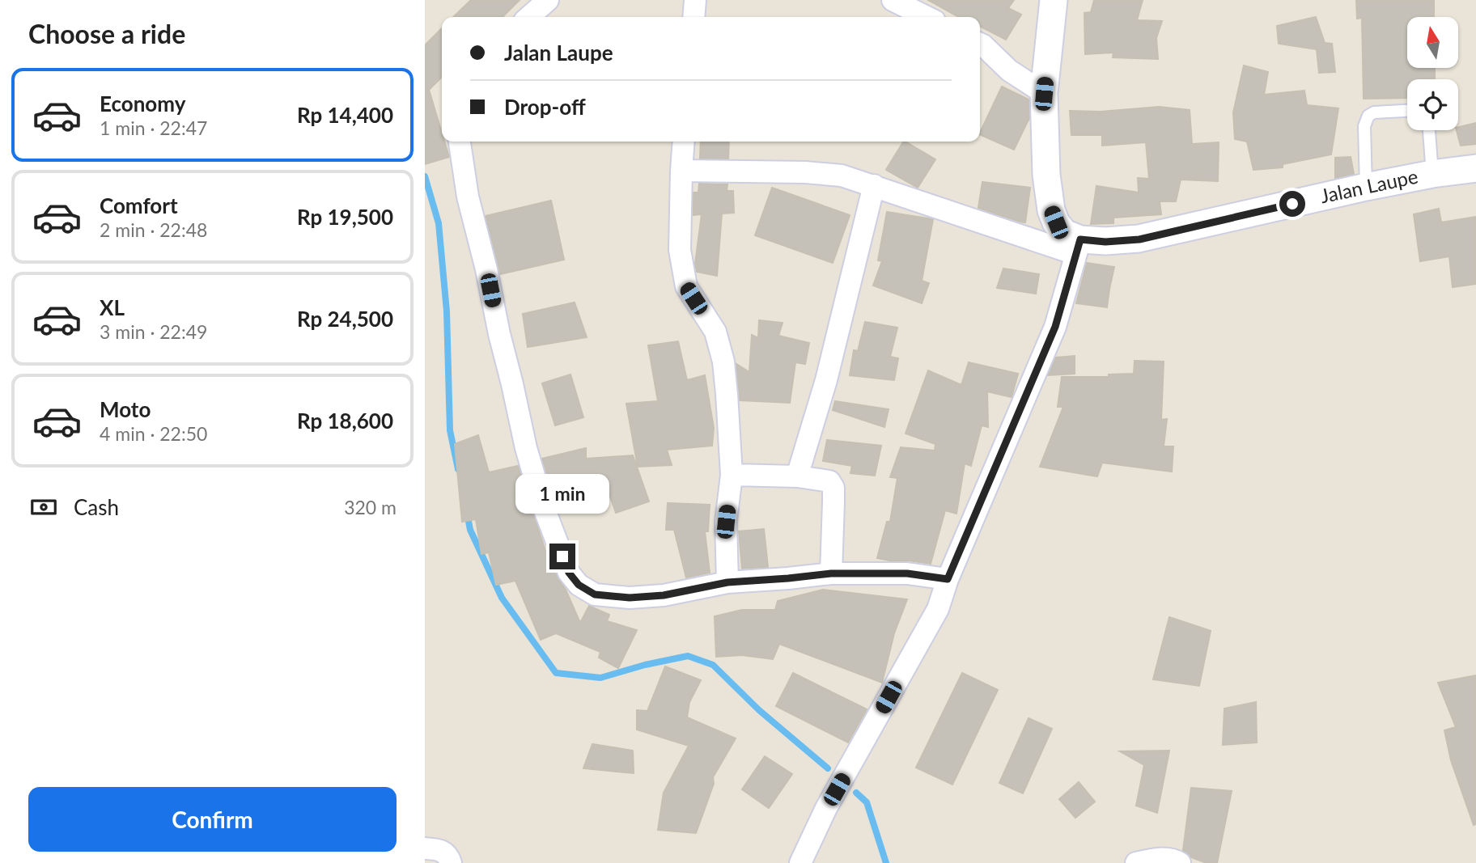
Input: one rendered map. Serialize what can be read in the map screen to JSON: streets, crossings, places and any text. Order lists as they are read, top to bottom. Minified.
{"streets":{"street":["Jalan Laupe"]},"north":"top","page":{"heading":"Choose a ride","banner":["Jalan Laupe","Drop-off"],"list":[{"name":"Economy","note":"1 min · 22:47","value":"Rp 14,400"},{"name":"Comfort","note":"2 min · 22:48","value":"Rp 19,500"},{"name":"XL","note":"3 min · 22:49","value":"Rp 24,500"},{"name":"Moto","note":"4 min · 22:50","value":"Rp 18,600"}],"bubble":"1 min","pay":["Cash","320 m"],"buttons":"Confirm"}}
